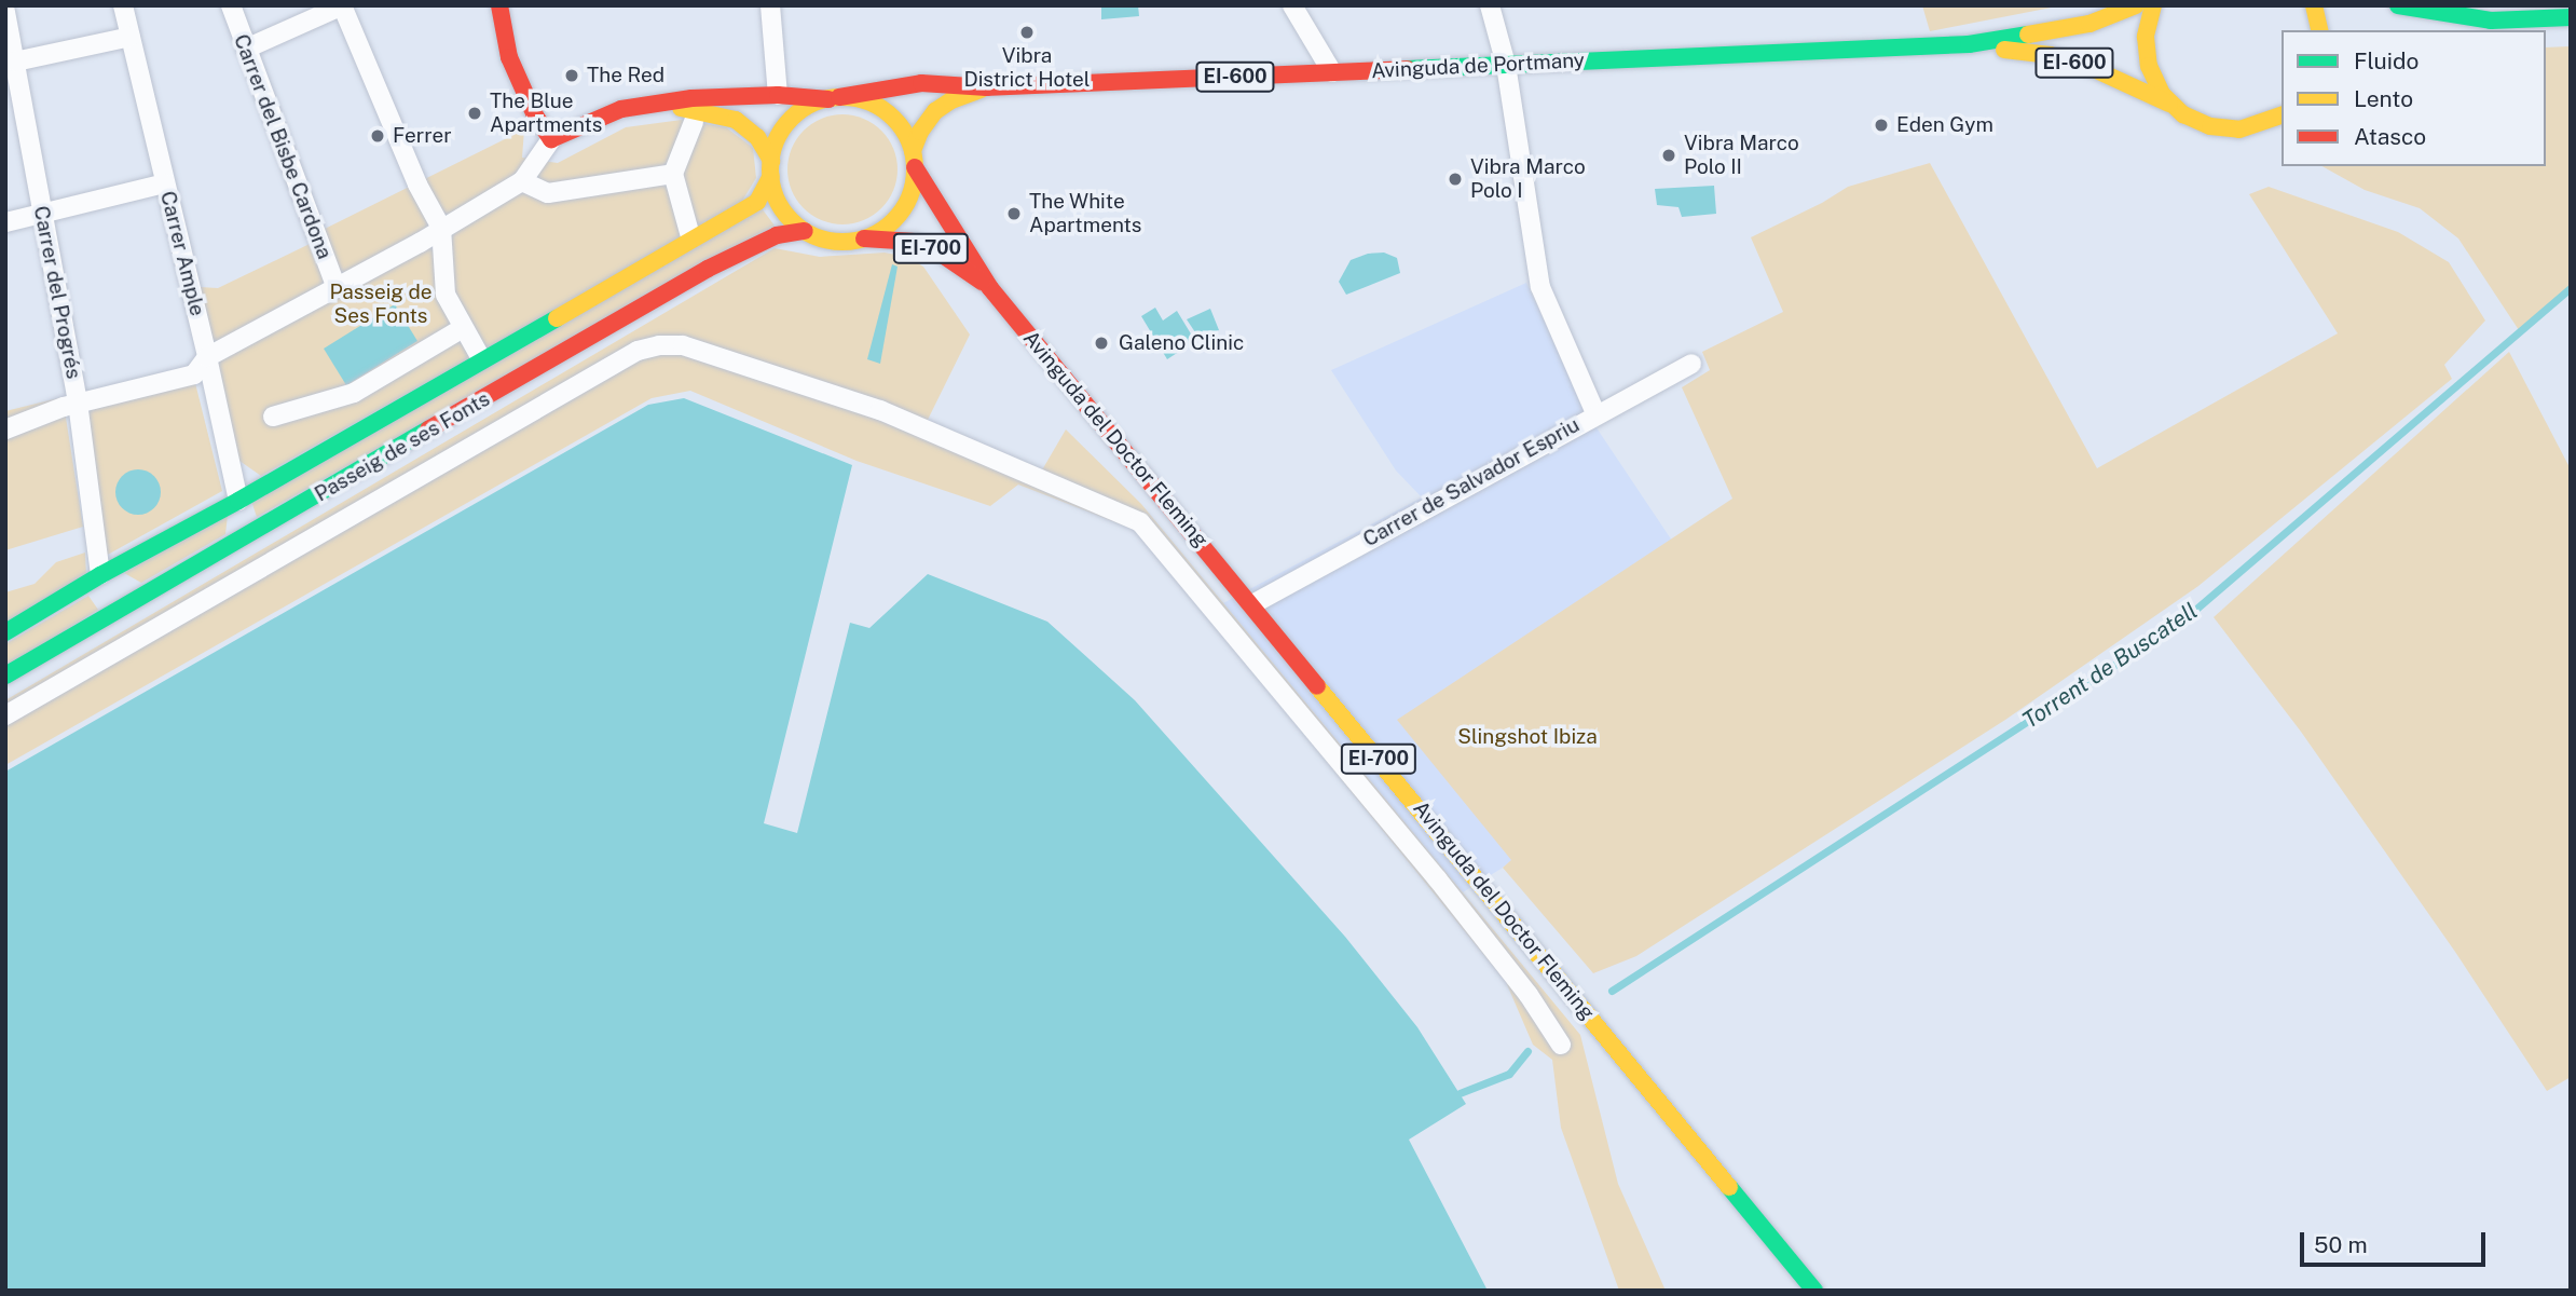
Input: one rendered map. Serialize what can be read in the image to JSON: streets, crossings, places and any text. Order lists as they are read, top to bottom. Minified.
{"streets":{"main road":["EI-600","Avinguda de Portmany","EI-700","Avinguda del Doctor Fleming","Passeig de ses Fonts"],"street":["Carrer del Bisbe Cardona","Carrer Ample","Carrer del Progrés","Carrer de Salvador Espriu"]},"crossings":[["EI-600","Avinguda de Portmany"],["Avinguda de Portmany","Avinguda del Doctor Fleming"],["Avinguda de Portmany","Passeig de ses Fonts"],["Carrer Ample","Passeig de ses Fonts"],["Carrer del Progrés","Passeig de ses Fonts"],["Avinguda del Doctor Fleming","Passeig de ses Fonts"],["Avinguda del Doctor Fleming","Carrer de Salvador Espriu"]],"water":["Torrent de Buscatell"],"parks":["Passeig de Ses Fonts","Slingshot Ibiza"],"places":["Vibra District Hotel","The Red","The Blue Apartments","Eden Gym","Ferrer","Vibra Marco Polo II","Vibra Marco Polo I","The White Apartments","Galeno Clinic"],"legend":["Fluido","Lento","Atasco"],"scale_bar":"50 m"}
